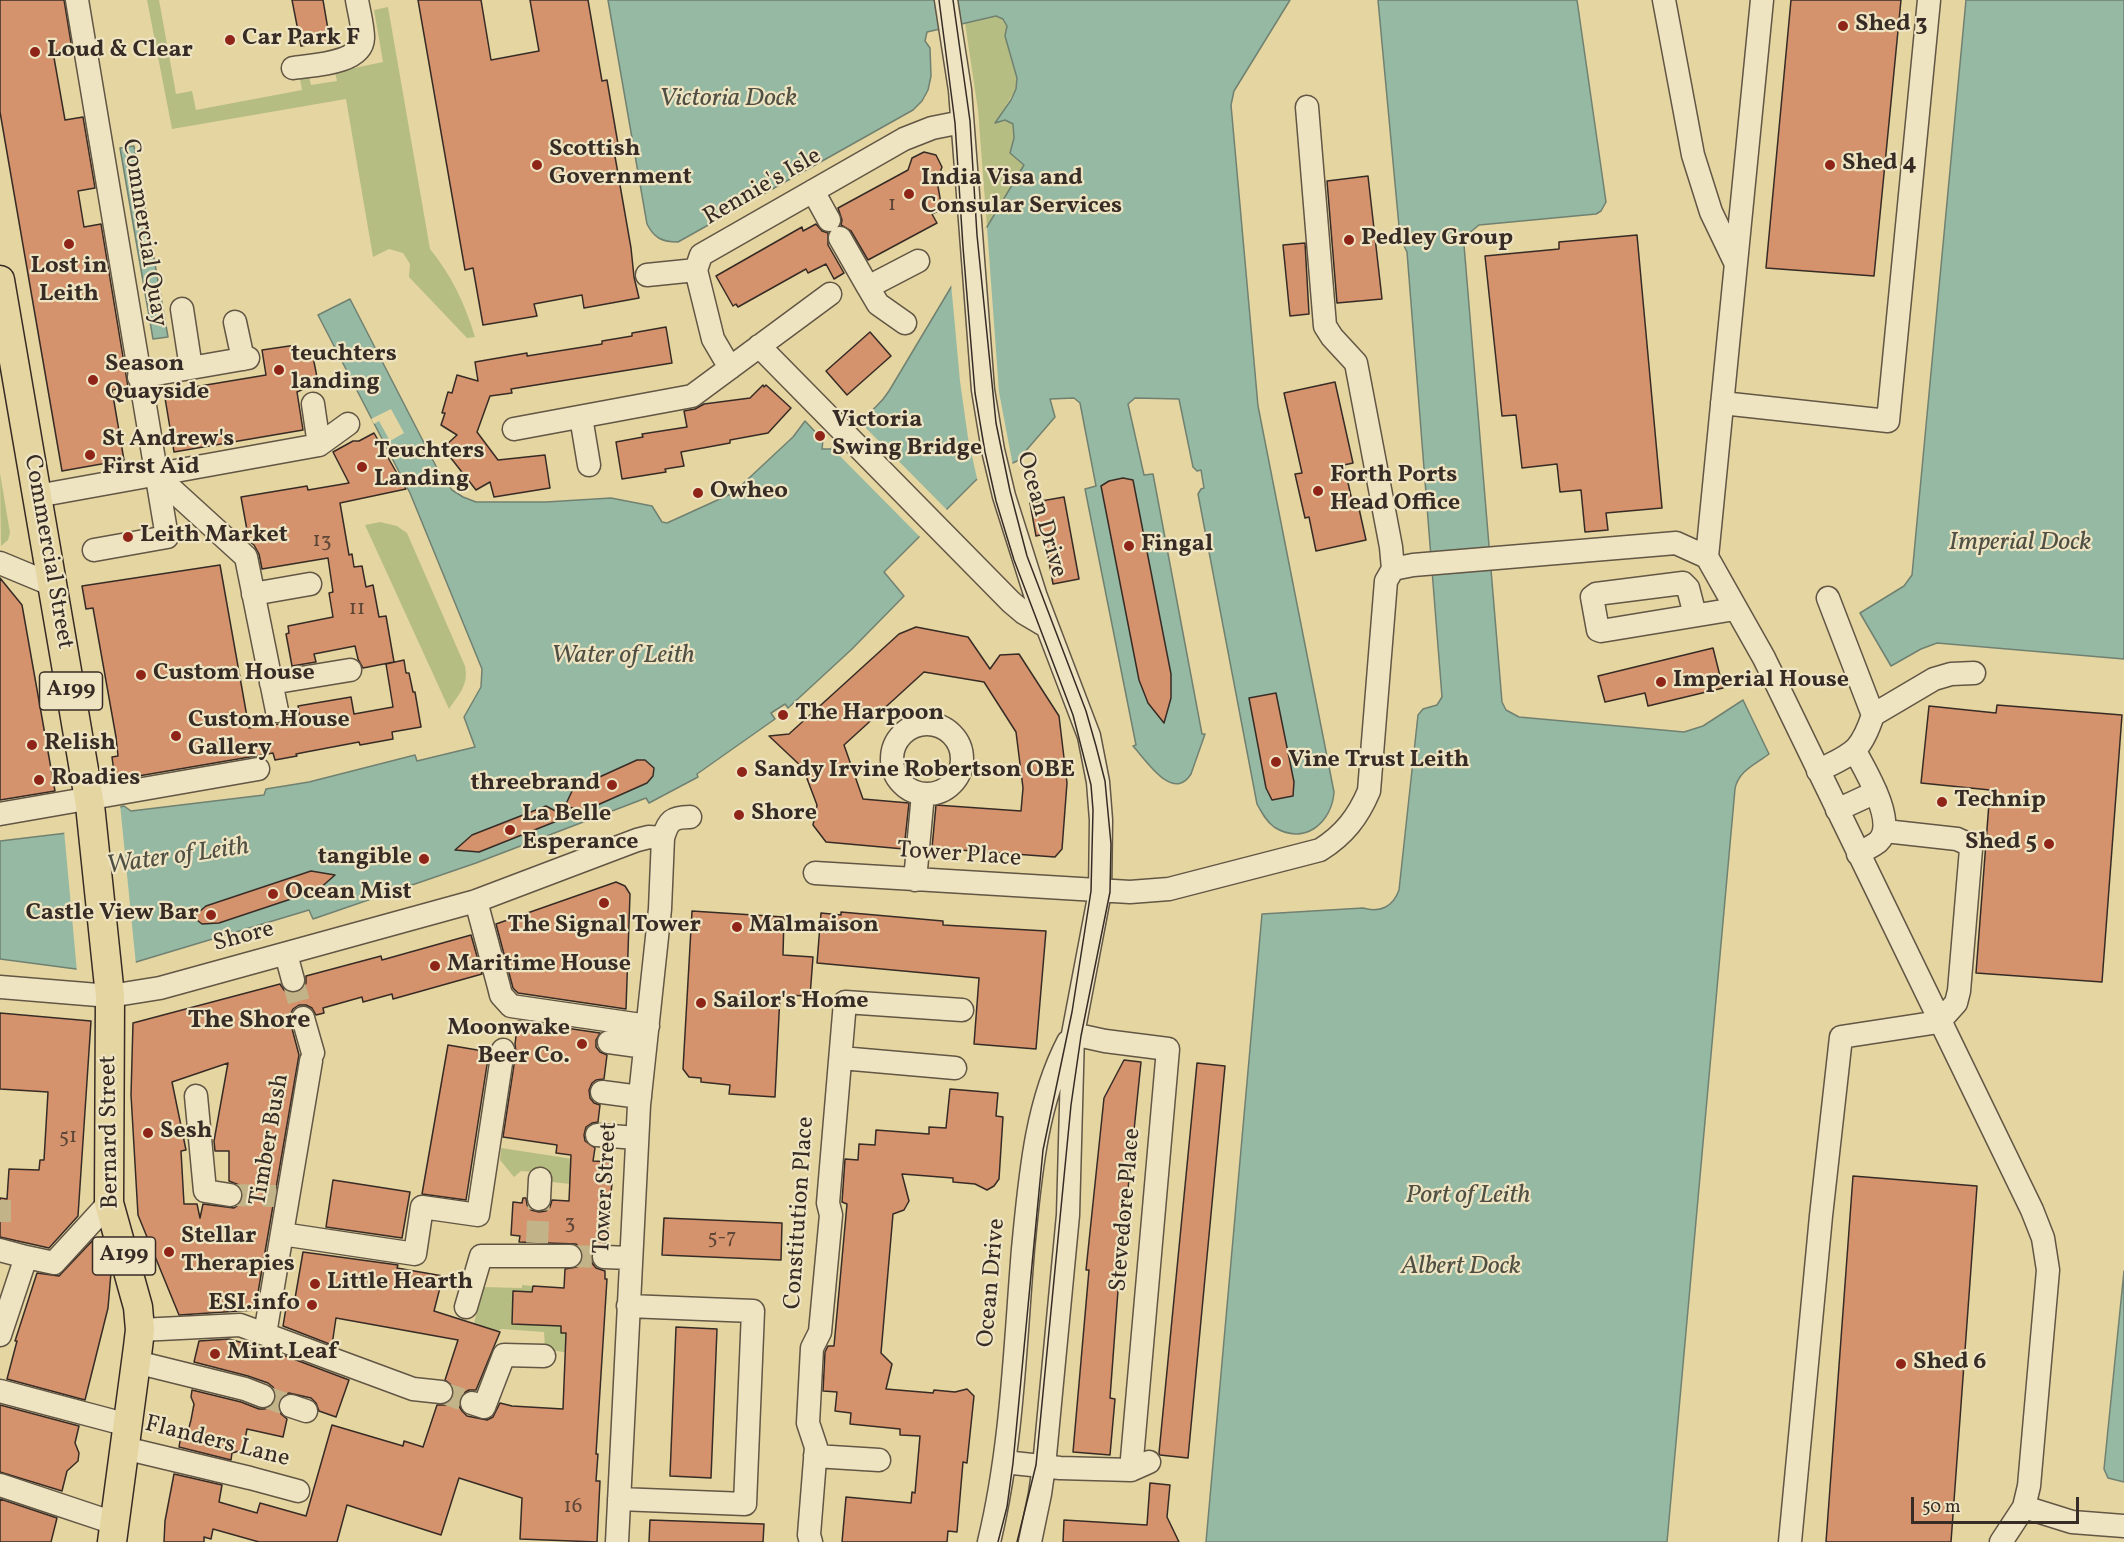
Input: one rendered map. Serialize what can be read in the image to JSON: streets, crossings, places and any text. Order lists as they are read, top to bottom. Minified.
{"streets":{"main road":["Commercial Street","A199","Bernard Street"],"street":["Rennie's Isle","Commercial Quay","Ocean Drive","Tower Place","Shore","Timber Bush","Tower Street","Stevedore Place","Constitution Place","Flanders Lane"]},"crossings":[["Rennie's Isle","Ocean Drive"],["Ocean Drive","Tower Place"],["Ocean Drive","Stevedore Place"],["Commercial Street","Bernard Street"],["Shore","Bernard Street"],["Shore","Tower Street"],["Bernard Street","Flanders Lane"]],"districts":["The Shore"],"water":["Victoria Dock","Imperial Dock","Water of Leith","Port of Leith","Albert Dock"],"places":["Shed 3","Car Park F","Loud & Clear","Scottish Government","Shed 4","India Visa and Consular Services","Pedley Group","Lost in Leith","teuchters landing","Season Quayside","Victoria Swing Bridge","St Andrew's First Aid","Teuchters Landing","Forth Ports Head Office","Owheo","Leith Market","Fingal","Custom House","Imperial House","The Harpoon","Custom House Gallery","Relish","Vine Trust Leith","Sandy Irvine Robertson OBE","Roadies","threebrand","Technip","Shore","La Belle Esperance","Shed 5","tangible","Ocean Mist","The Signal Tower","Castle View Bar","Malmaison","Maritime House","Sailor's Home","Moonwake Beer Co.","Sesh","Stellar Therapies","Little Hearth","ESI.info","Mint Leaf","Shed 6"],"house_numbers":["1","13","11","51","3","5-7","16"],"scale_bar":"50 m"}
